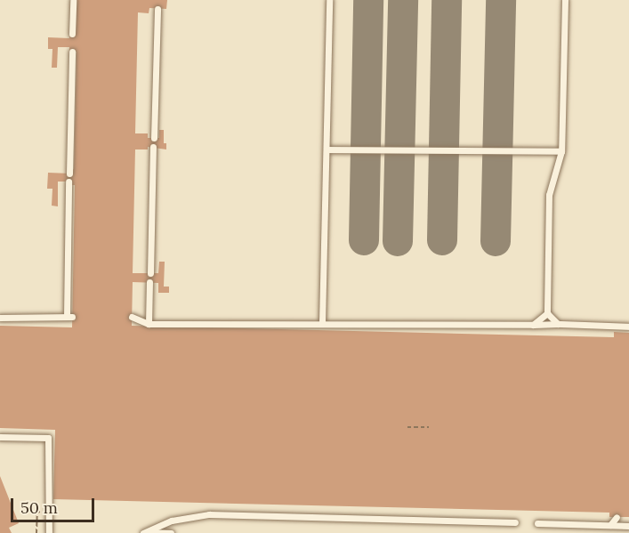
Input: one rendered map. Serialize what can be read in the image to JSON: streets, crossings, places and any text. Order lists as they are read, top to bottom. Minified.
{"scale_bar":"50 m"}
